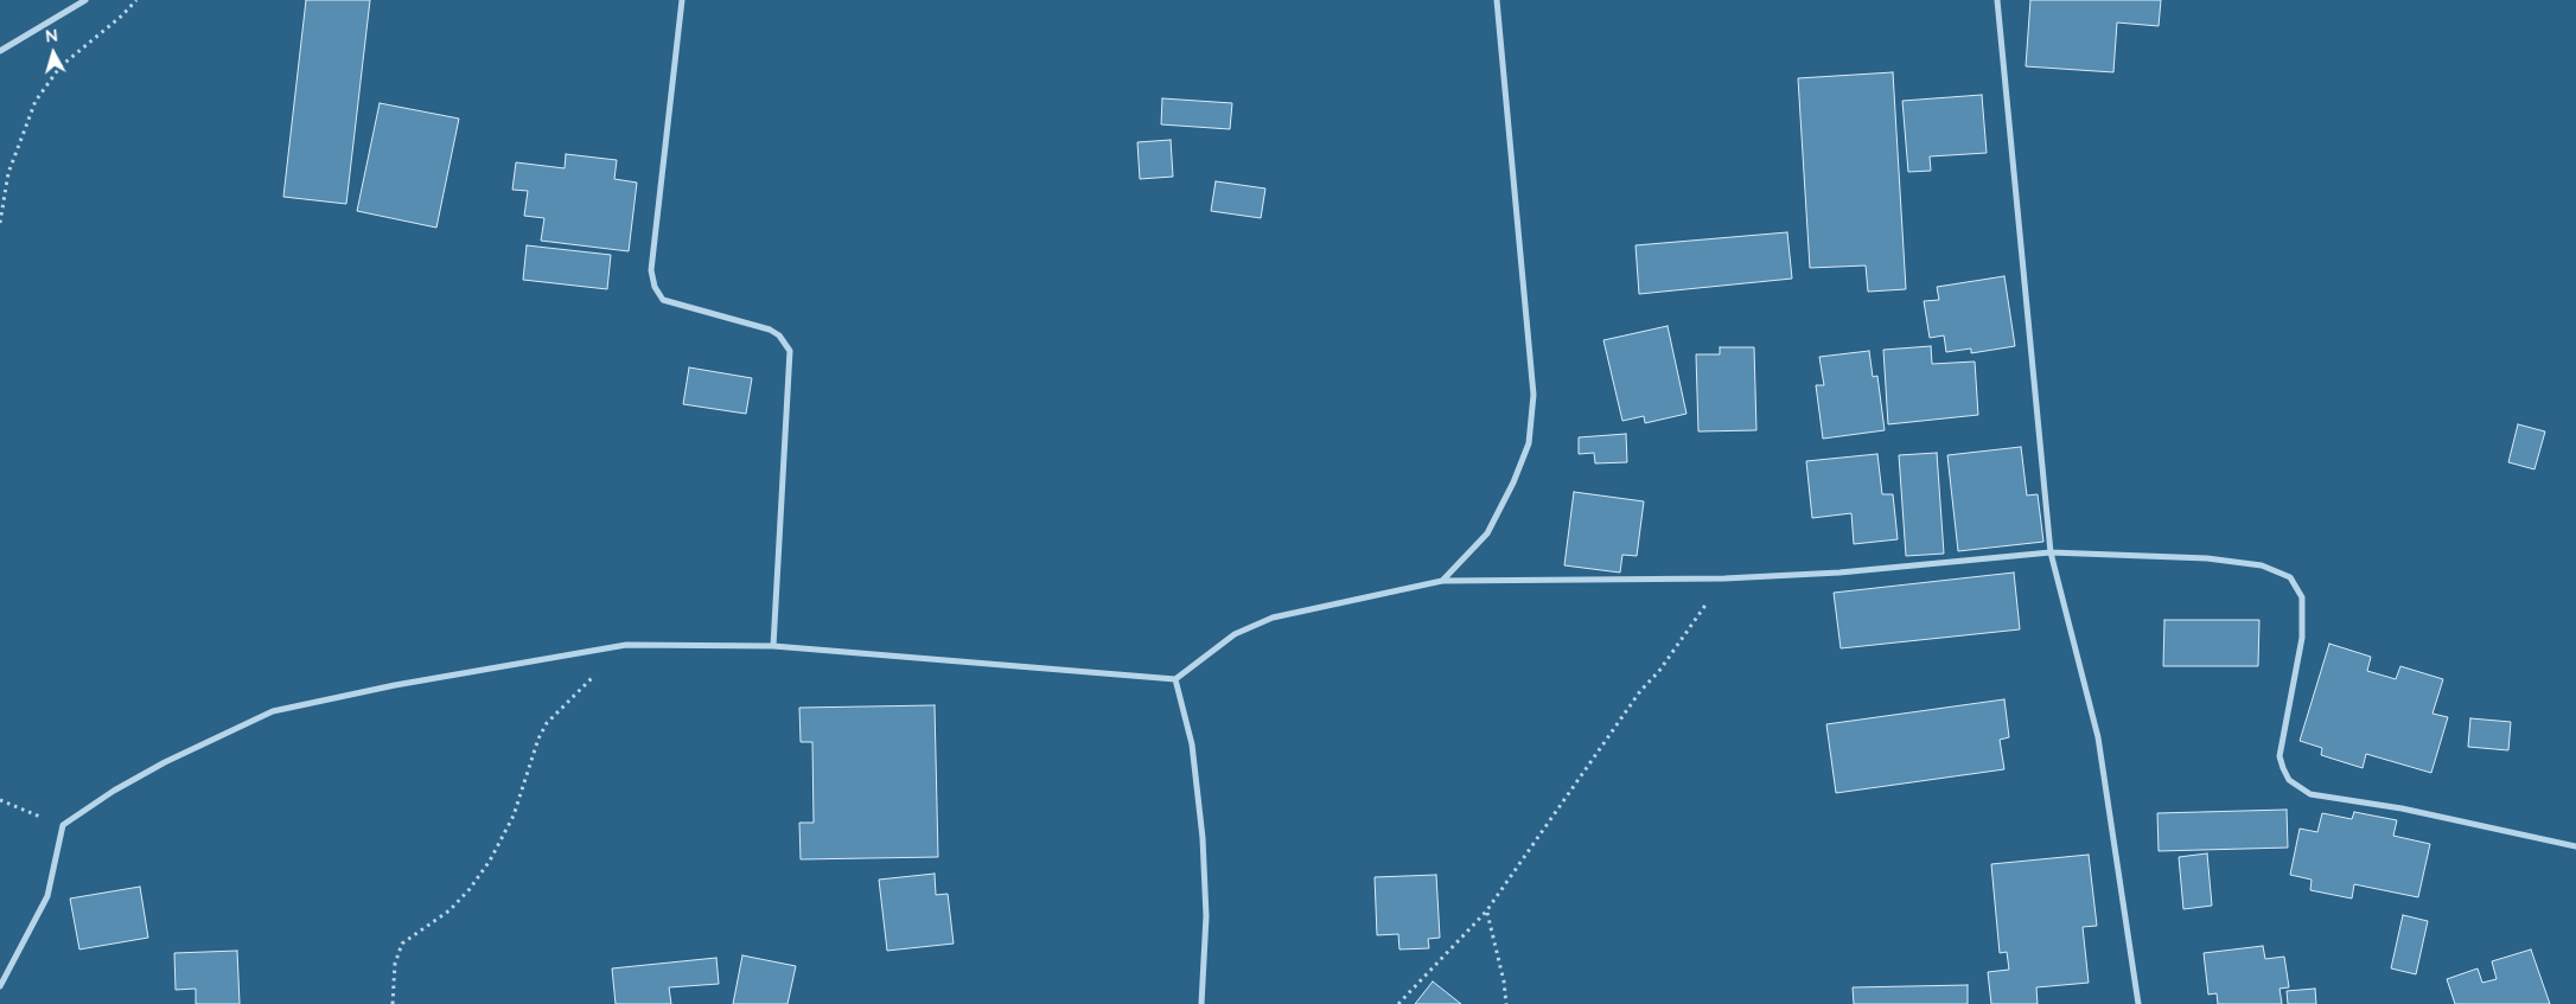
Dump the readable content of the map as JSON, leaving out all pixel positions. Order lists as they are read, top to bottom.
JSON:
{
  "north": "top"
}
